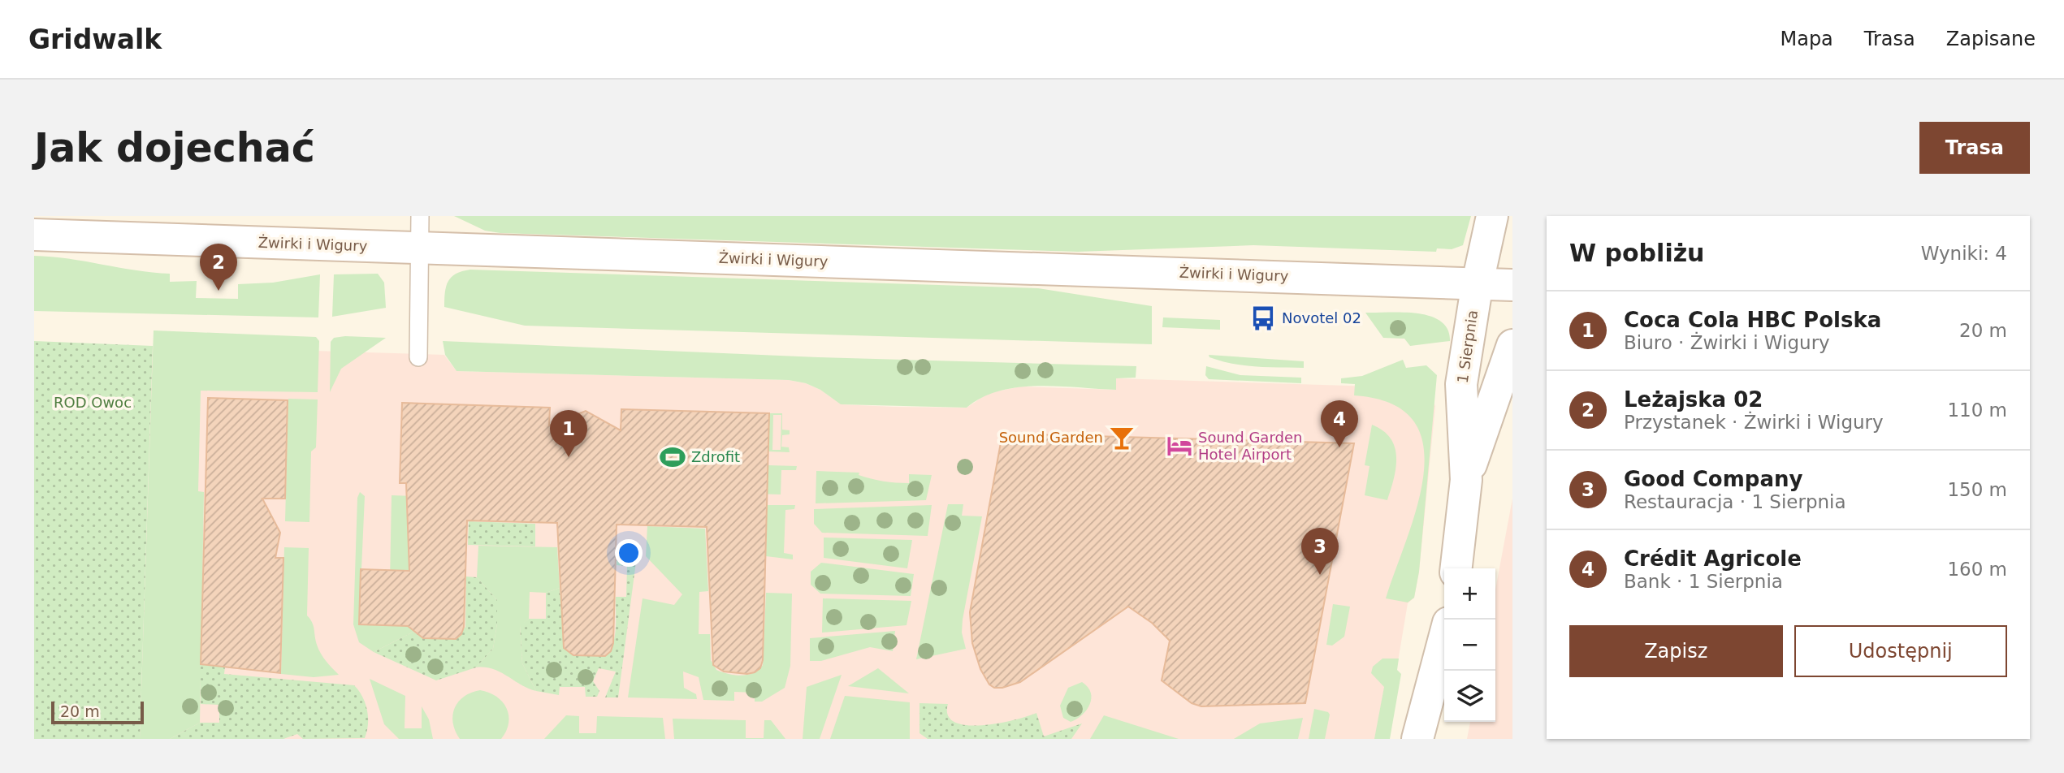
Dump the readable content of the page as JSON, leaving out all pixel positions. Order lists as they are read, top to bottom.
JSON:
{
  "streets": {
    "main road": ["Żwirki i Wigury", "1 Sierpnia"]
  },
  "crossings": [
    ["Żwirki i Wigury", "1 Sierpnia"]
  ],
  "parks": ["ROD Owoc"],
  "places": {
    "bus stop": ["Novotel 02"],
    "bar": ["Sound Garden"],
    "hotel": ["Sound Garden Hotel Airport"],
    "sports": ["Zdrofit"]
  },
  "scale_bar": "20 m",
  "page": {
    "header": "Gridwalk",
    "nav": ["Mapa", "Trasa", "Zapisane"],
    "buttons": [
      "Trasa",
      ["Zapisz", "Udostępnij"]
    ],
    "title": "Jak dojechać",
    "heading": ["W pobliżu", "Wyniki: 4"],
    "pins": [
      "2",
      "4",
      "1",
      "3"
    ],
    "list": [
      {
        "mark": "1",
        "name": "Coca Cola HBC Polska",
        "note": "Biuro · Żwirki i Wigury",
        "value": "20 m"
      },
      {
        "mark": "2",
        "name": "Leżajska 02",
        "note": "Przystanek · Żwirki i Wigury",
        "value": "110 m"
      },
      {
        "mark": "3",
        "name": "Good Company",
        "note": "Restauracja · 1 Sierpnia",
        "value": "150 m"
      },
      {
        "mark": "4",
        "name": "Crédit Agricole",
        "note": "Bank · 1 Sierpnia",
        "value": "160 m"
      }
    ],
    "map_buttons": ["+", "−"],
    "scale": "20 m"
  }
}
